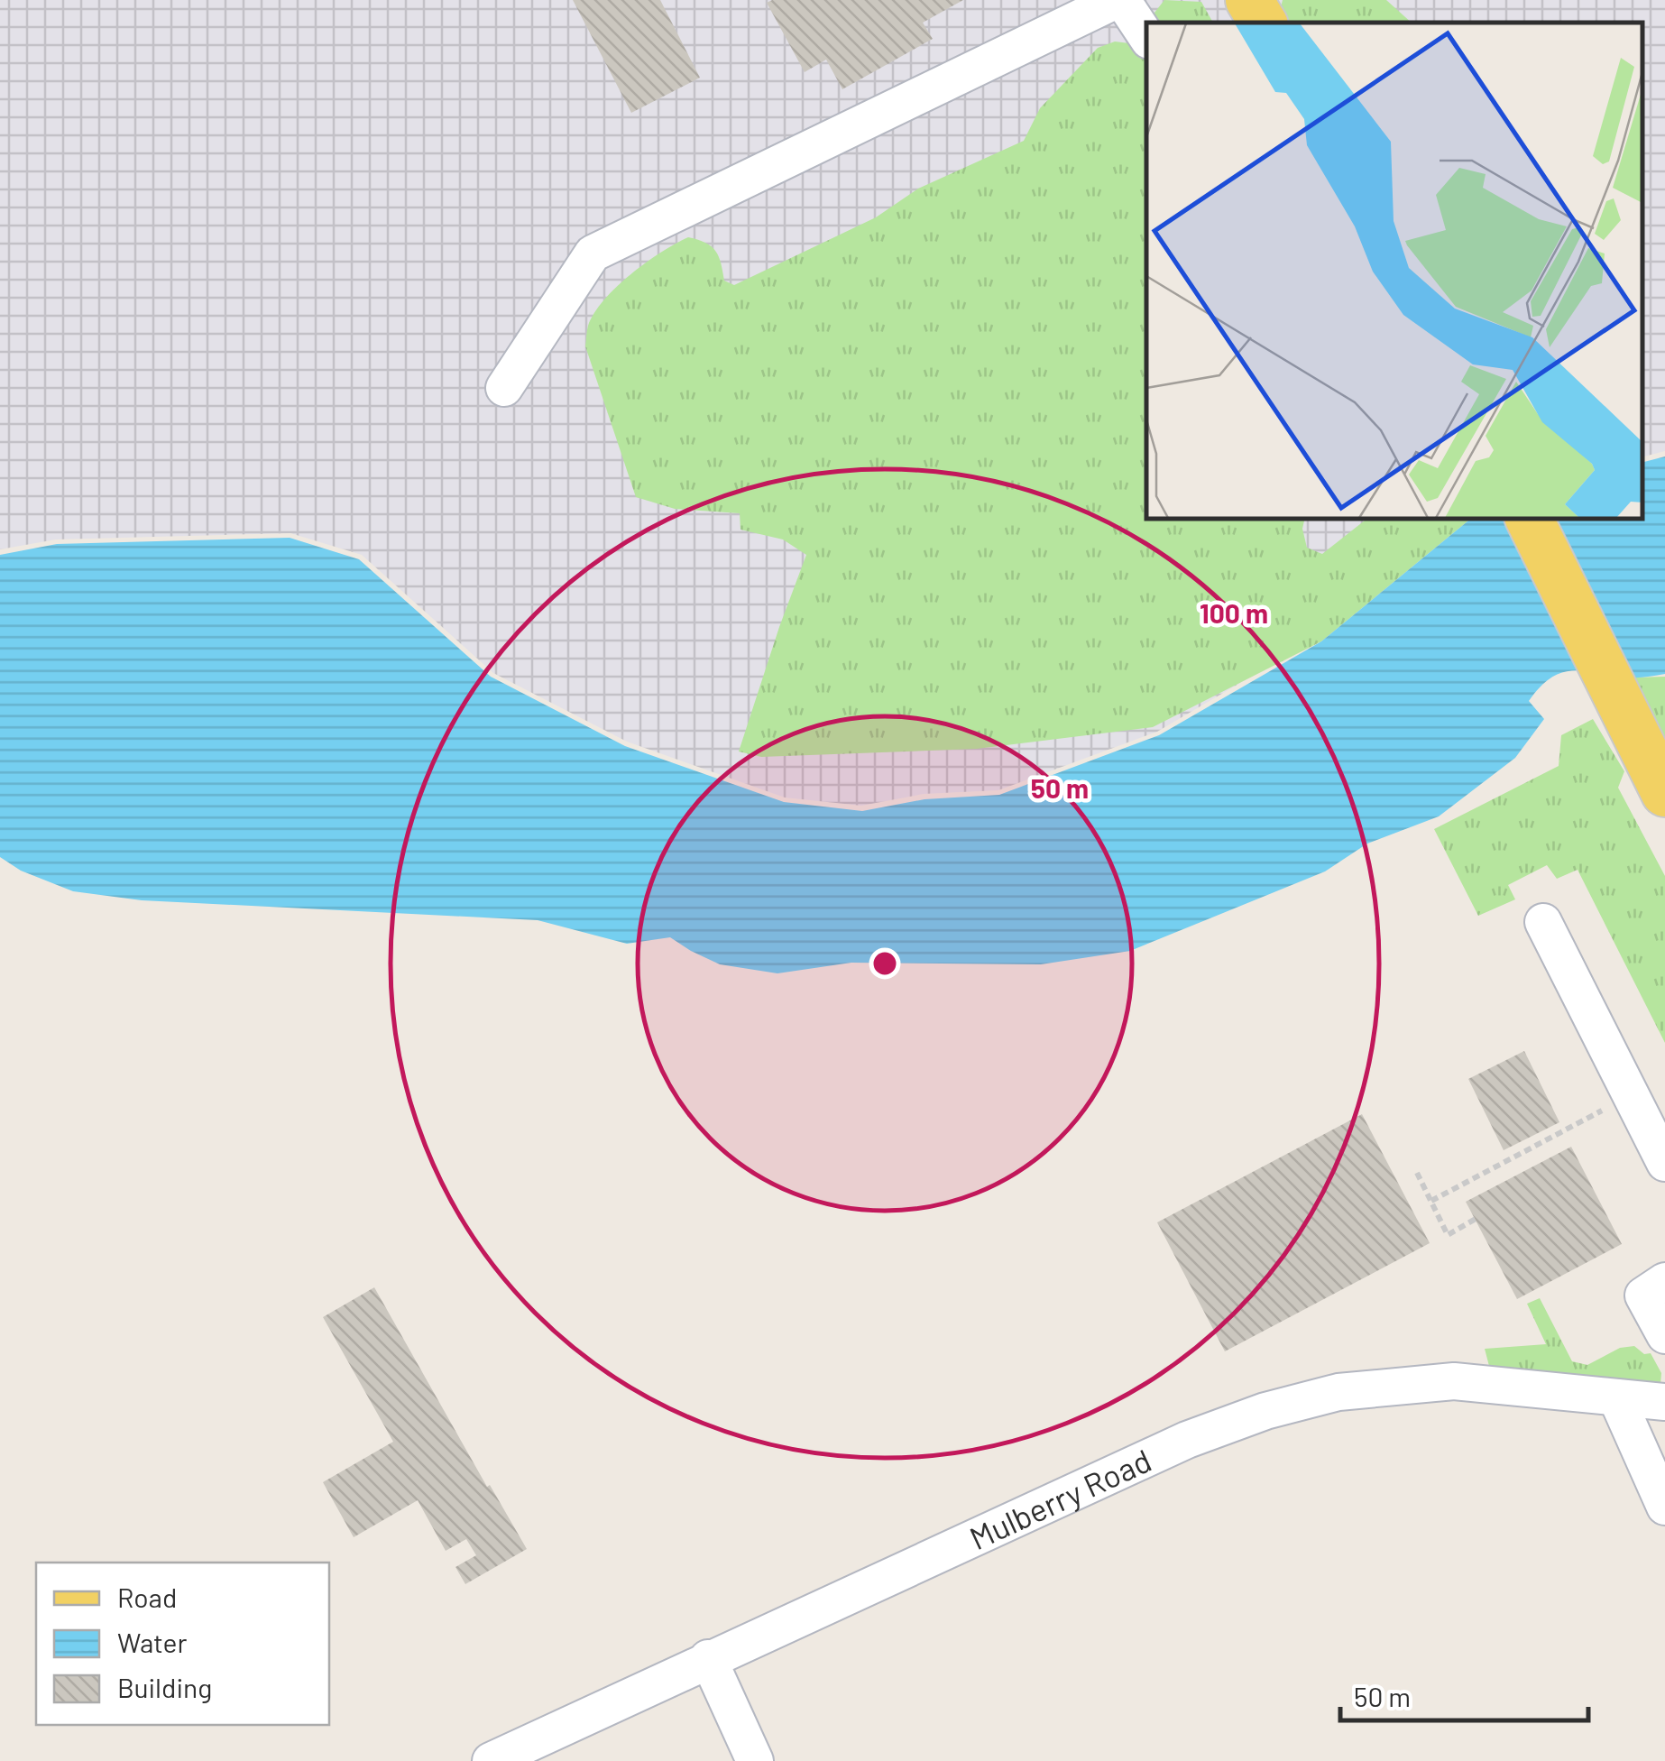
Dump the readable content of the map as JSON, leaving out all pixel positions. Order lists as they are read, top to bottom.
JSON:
{
  "streets": {
    "street": ["Mulberry Road"]
  },
  "legend": ["Road", "Water", "Building"],
  "scale_bar": "50 m",
  "rings": ["100 m", "50 m"]
}
